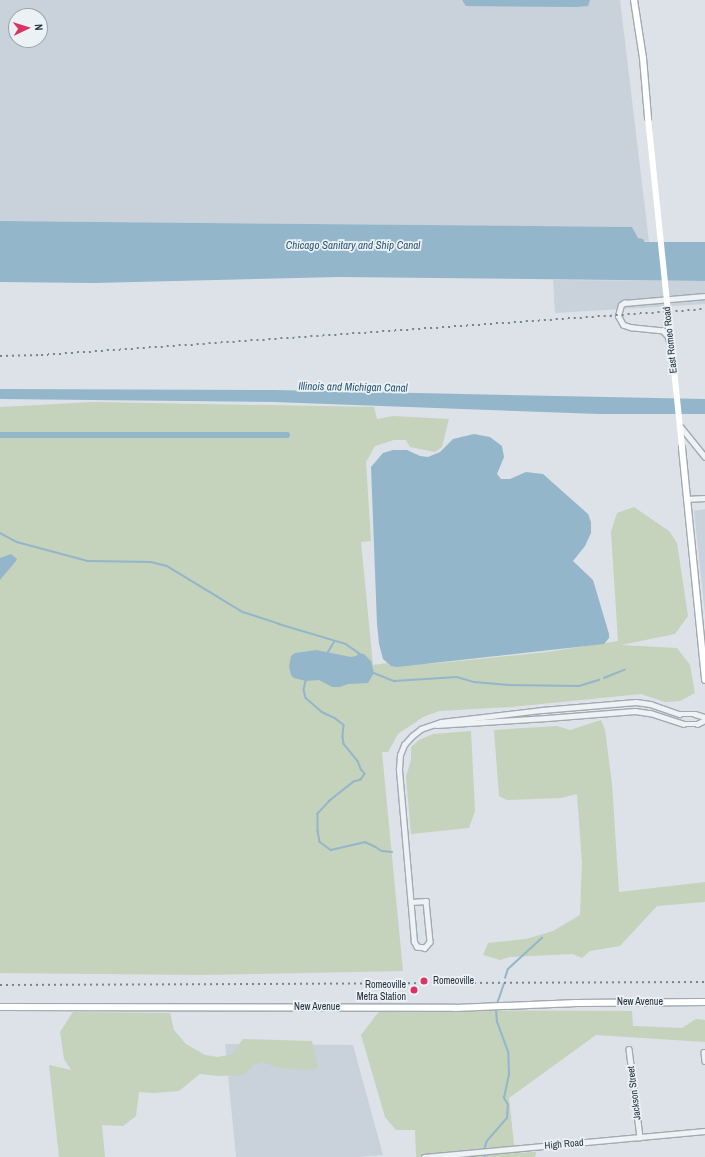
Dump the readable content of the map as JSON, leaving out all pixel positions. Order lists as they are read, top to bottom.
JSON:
{
  "streets": {
    "main road": ["East Romeo Road", "New Avenue"],
    "street": ["Jackson Street", "High Road"]
  },
  "crossings": [
    ["Jackson Street", "High Road"]
  ],
  "water": ["Chicago Sanitary and Ship Canal", "Illinois and Michigan Canal"],
  "places": ["Romeoville", "Romeoville Metra Station"],
  "north": "right"
}
